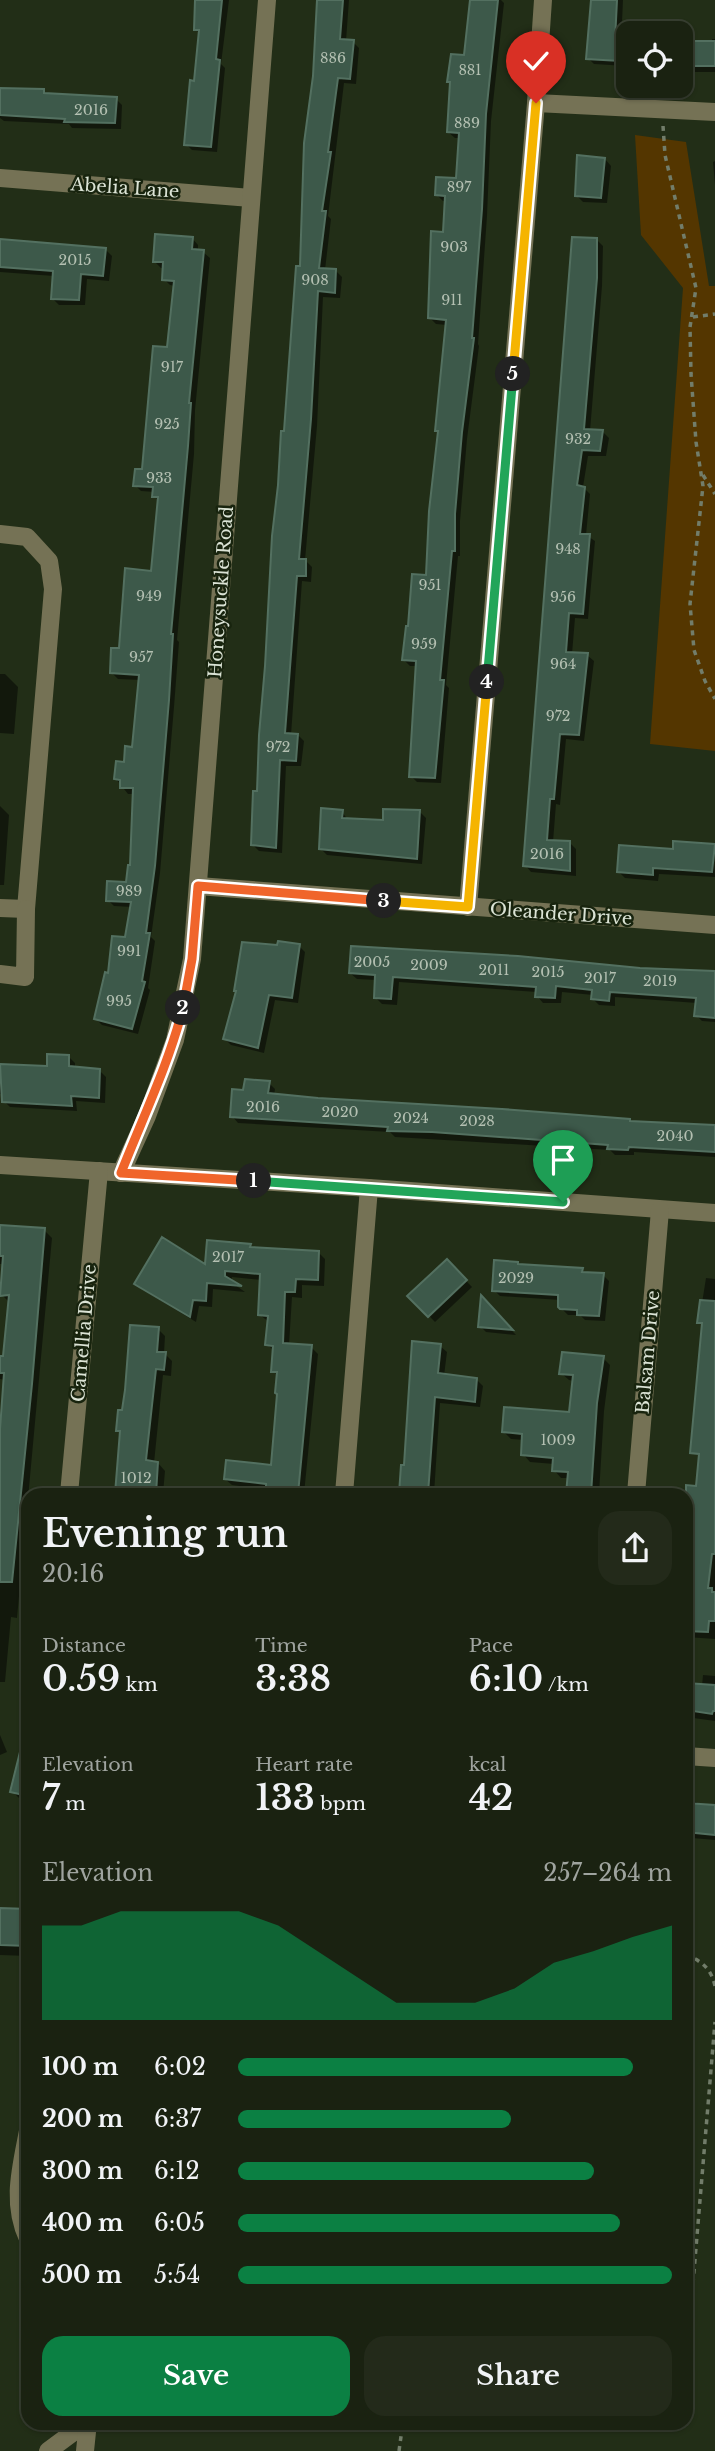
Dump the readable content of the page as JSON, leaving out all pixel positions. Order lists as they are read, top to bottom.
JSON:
{
  "streets": {
    "street": [
      "Abelia Lane",
      "Honeysuckle Road",
      "Oleander Drive",
      "Camellia Drive",
      "Balsam Drive"
    ]
  },
  "crossings": [
    ["Abelia Lane", "Honeysuckle Road"],
    ["Honeysuckle Road", "Oleander Drive"]
  ],
  "house_numbers": [
    "886",
    "881",
    "2016",
    "889",
    "897",
    "903",
    "2015",
    "908",
    "911",
    "917",
    "925",
    "932",
    "933",
    "948",
    "951",
    "949",
    "956",
    "959",
    "957",
    "964",
    "972",
    "972",
    "2016",
    "989",
    "991",
    "2005",
    "2009",
    "2011",
    "2015",
    "2017",
    "2019",
    "995",
    "2016",
    "2020",
    "2024",
    "2028",
    "2040",
    "2017",
    "2029",
    "1009",
    "1012"
  ],
  "page": {
    "pins": [
      "5",
      "4",
      "3",
      "2",
      "1"
    ],
    "heading": ["Evening run", "20:16"],
    "stats": [
      ["Distance", "0.59 km"],
      ["Time", "3:38"],
      ["Pace", "6:10 /km"],
      ["Elevation", "7 m"],
      ["Heart rate", "133 bpm"],
      ["kcal", "42"]
    ],
    "chart": ["Elevation", "257–264 m"],
    "list": [
      {
        "name": "100 m",
        "note": "6:02"
      },
      {
        "name": "200 m",
        "note": "6:37"
      },
      {
        "name": "300 m",
        "note": "6:12"
      },
      {
        "name": "400 m",
        "note": "6:05"
      },
      {
        "name": "500 m",
        "note": "5:54"
      }
    ],
    "buttons": ["Save", "Share"]
  }
}
